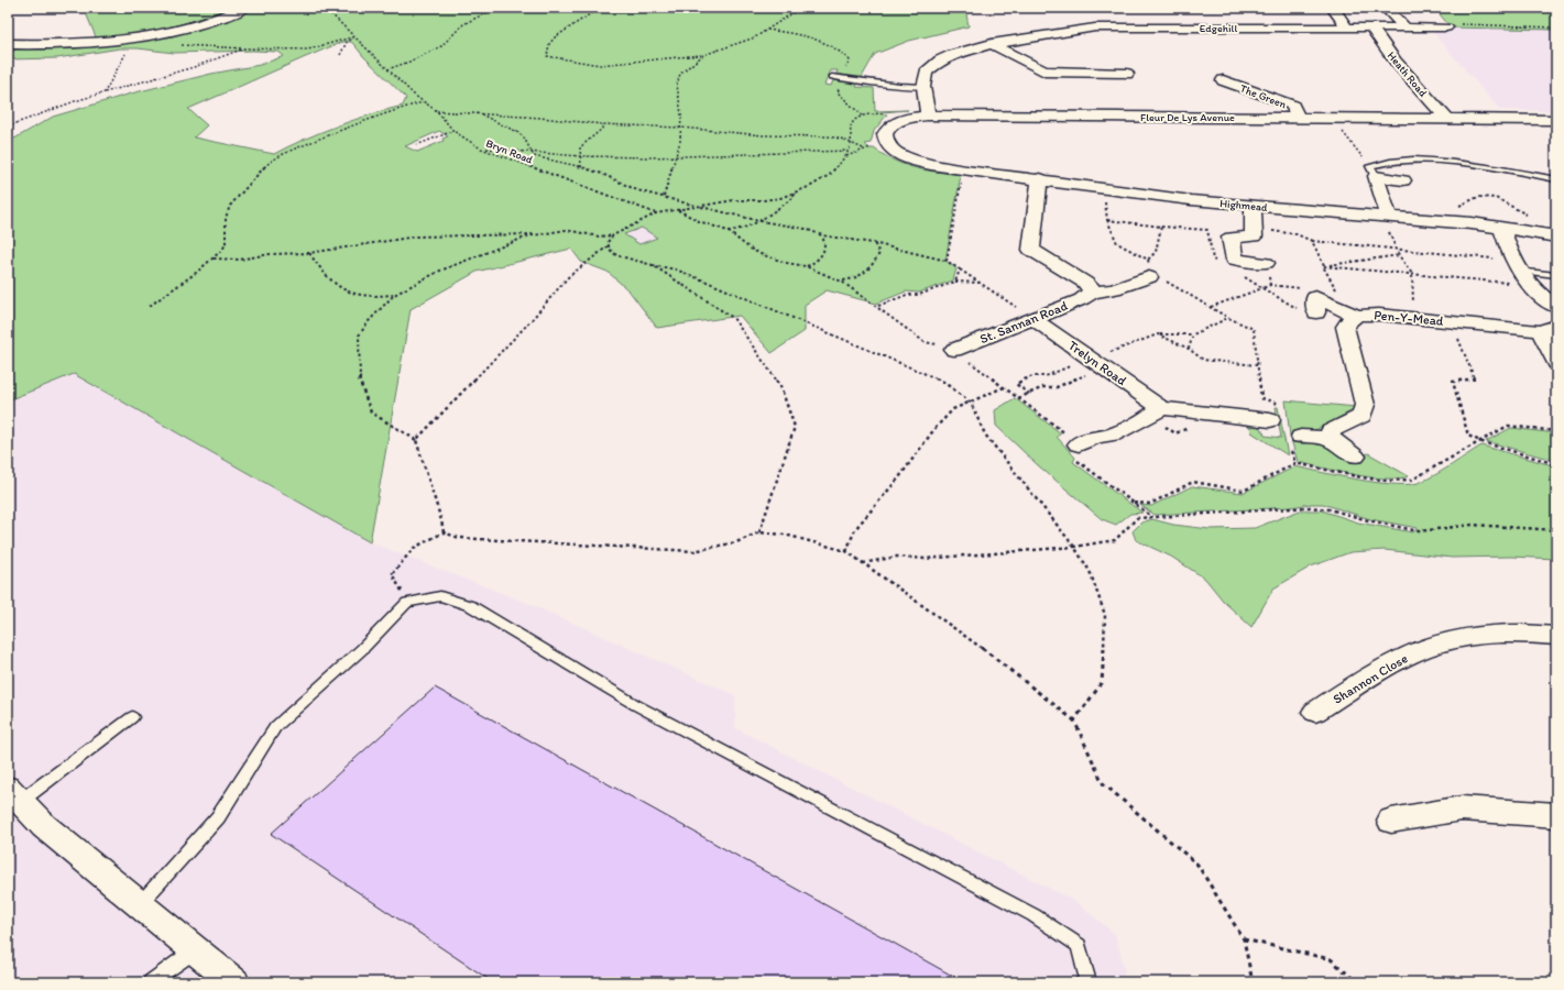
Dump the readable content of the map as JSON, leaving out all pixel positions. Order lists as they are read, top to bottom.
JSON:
{
  "streets": {
    "street": [
      "Edgehill",
      "Heath Road",
      "The Green",
      "Fleur De Lys Avenue",
      "Highmead",
      "Pen-Y-Mead",
      "St. Sannan Road",
      "Trelyn Road",
      "Shannon Close"
    ],
    "path": ["Bryn Road"]
  },
  "crossings": [
    ["Edgehill", "Heath Road"],
    ["Heath Road", "Fleur De Lys Avenue"],
    ["The Green", "Fleur De Lys Avenue"],
    ["Fleur De Lys Avenue", "Highmead"],
    ["St. Sannan Road", "Trelyn Road"]
  ]
}
